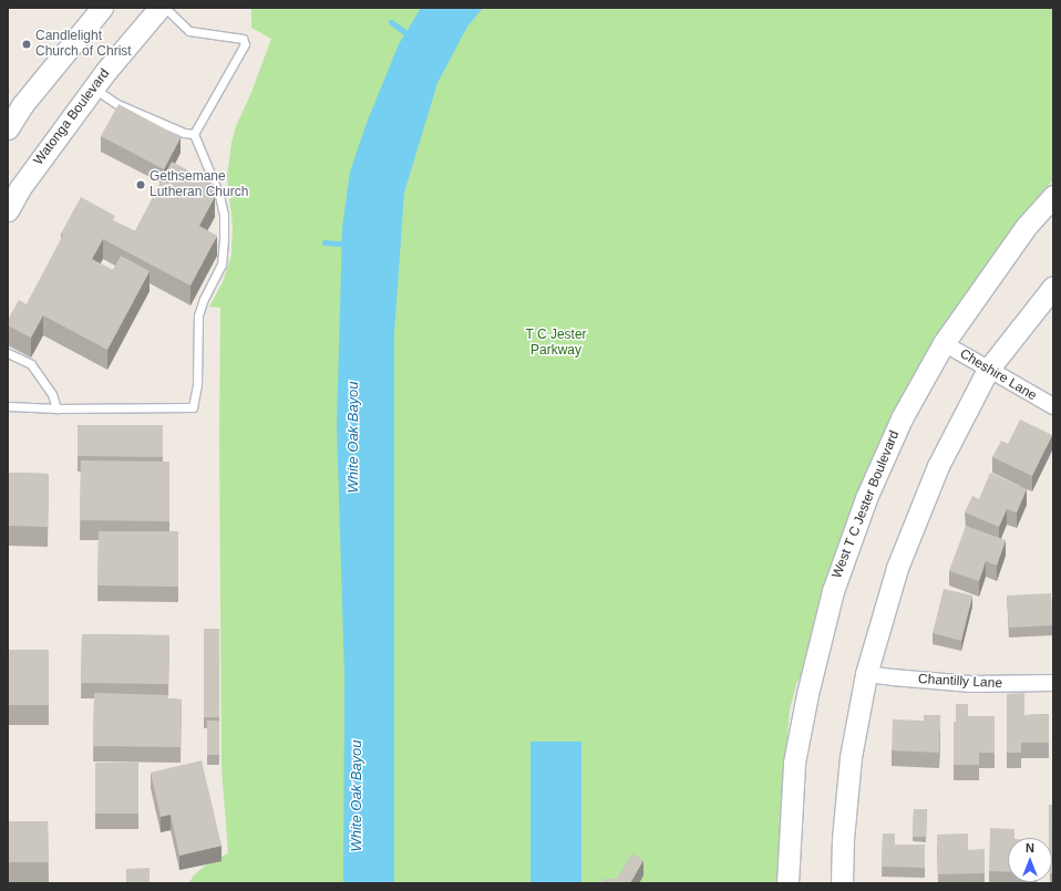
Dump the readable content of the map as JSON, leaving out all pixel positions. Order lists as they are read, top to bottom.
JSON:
{
  "streets": {
    "main road": ["Watonga Boulevard", "West T C Jester Boulevard"],
    "street": ["Cheshire Lane", "Chantilly Lane"]
  },
  "crossings": [
    ["Cheshire Lane", "West T C Jester Boulevard"]
  ],
  "water": ["White Oak Bayou"],
  "parks": ["T C Jester Parkway"],
  "places": ["Candlelight Church of Christ", "Gethsemane Lutheran Church"],
  "north": "top"
}
